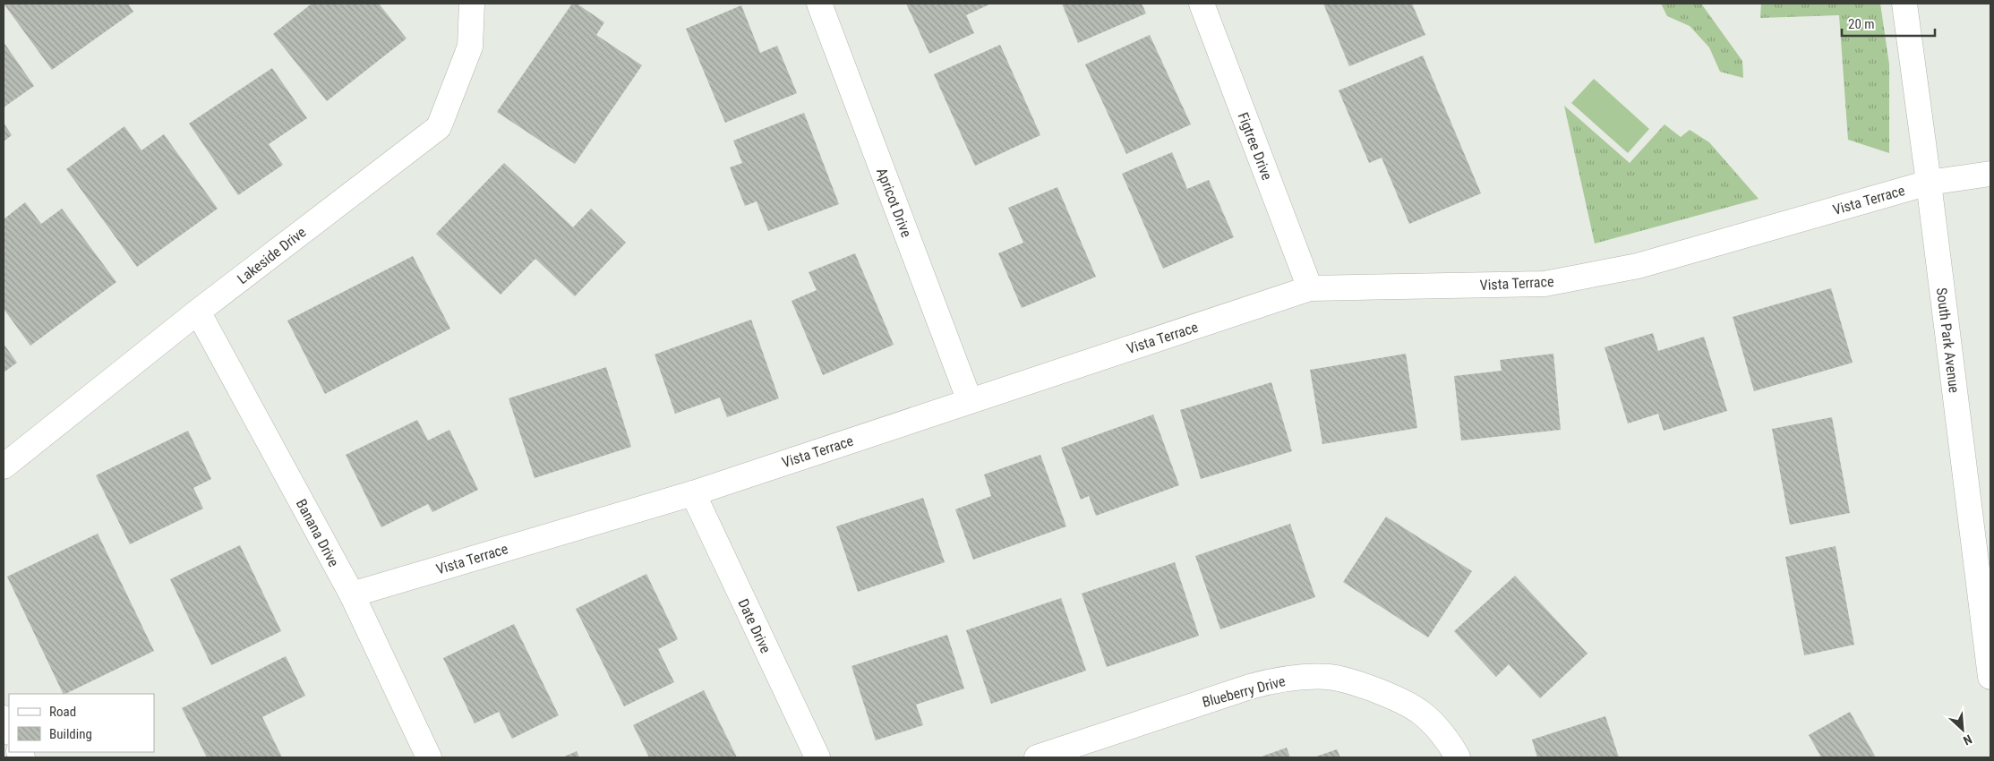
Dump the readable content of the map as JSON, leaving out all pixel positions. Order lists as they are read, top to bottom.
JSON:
{
  "streets": {
    "street": [
      "Figtree Drive",
      "Vista Terrace",
      "Apricot Drive",
      "Lakeside Drive",
      "South Park Avenue",
      "Banana Drive",
      "Date Drive",
      "Blueberry Drive"
    ]
  },
  "crossings": [
    ["Figtree Drive", "Vista Terrace"],
    ["Vista Terrace", "Apricot Drive"],
    ["Vista Terrace", "South Park Avenue"],
    ["Vista Terrace", "Banana Drive"],
    ["Vista Terrace", "Date Drive"],
    ["Lakeside Drive", "Banana Drive"]
  ],
  "legend": ["Road", "Building"],
  "scale_bar": "20 m",
  "north": "bottom right"
}
